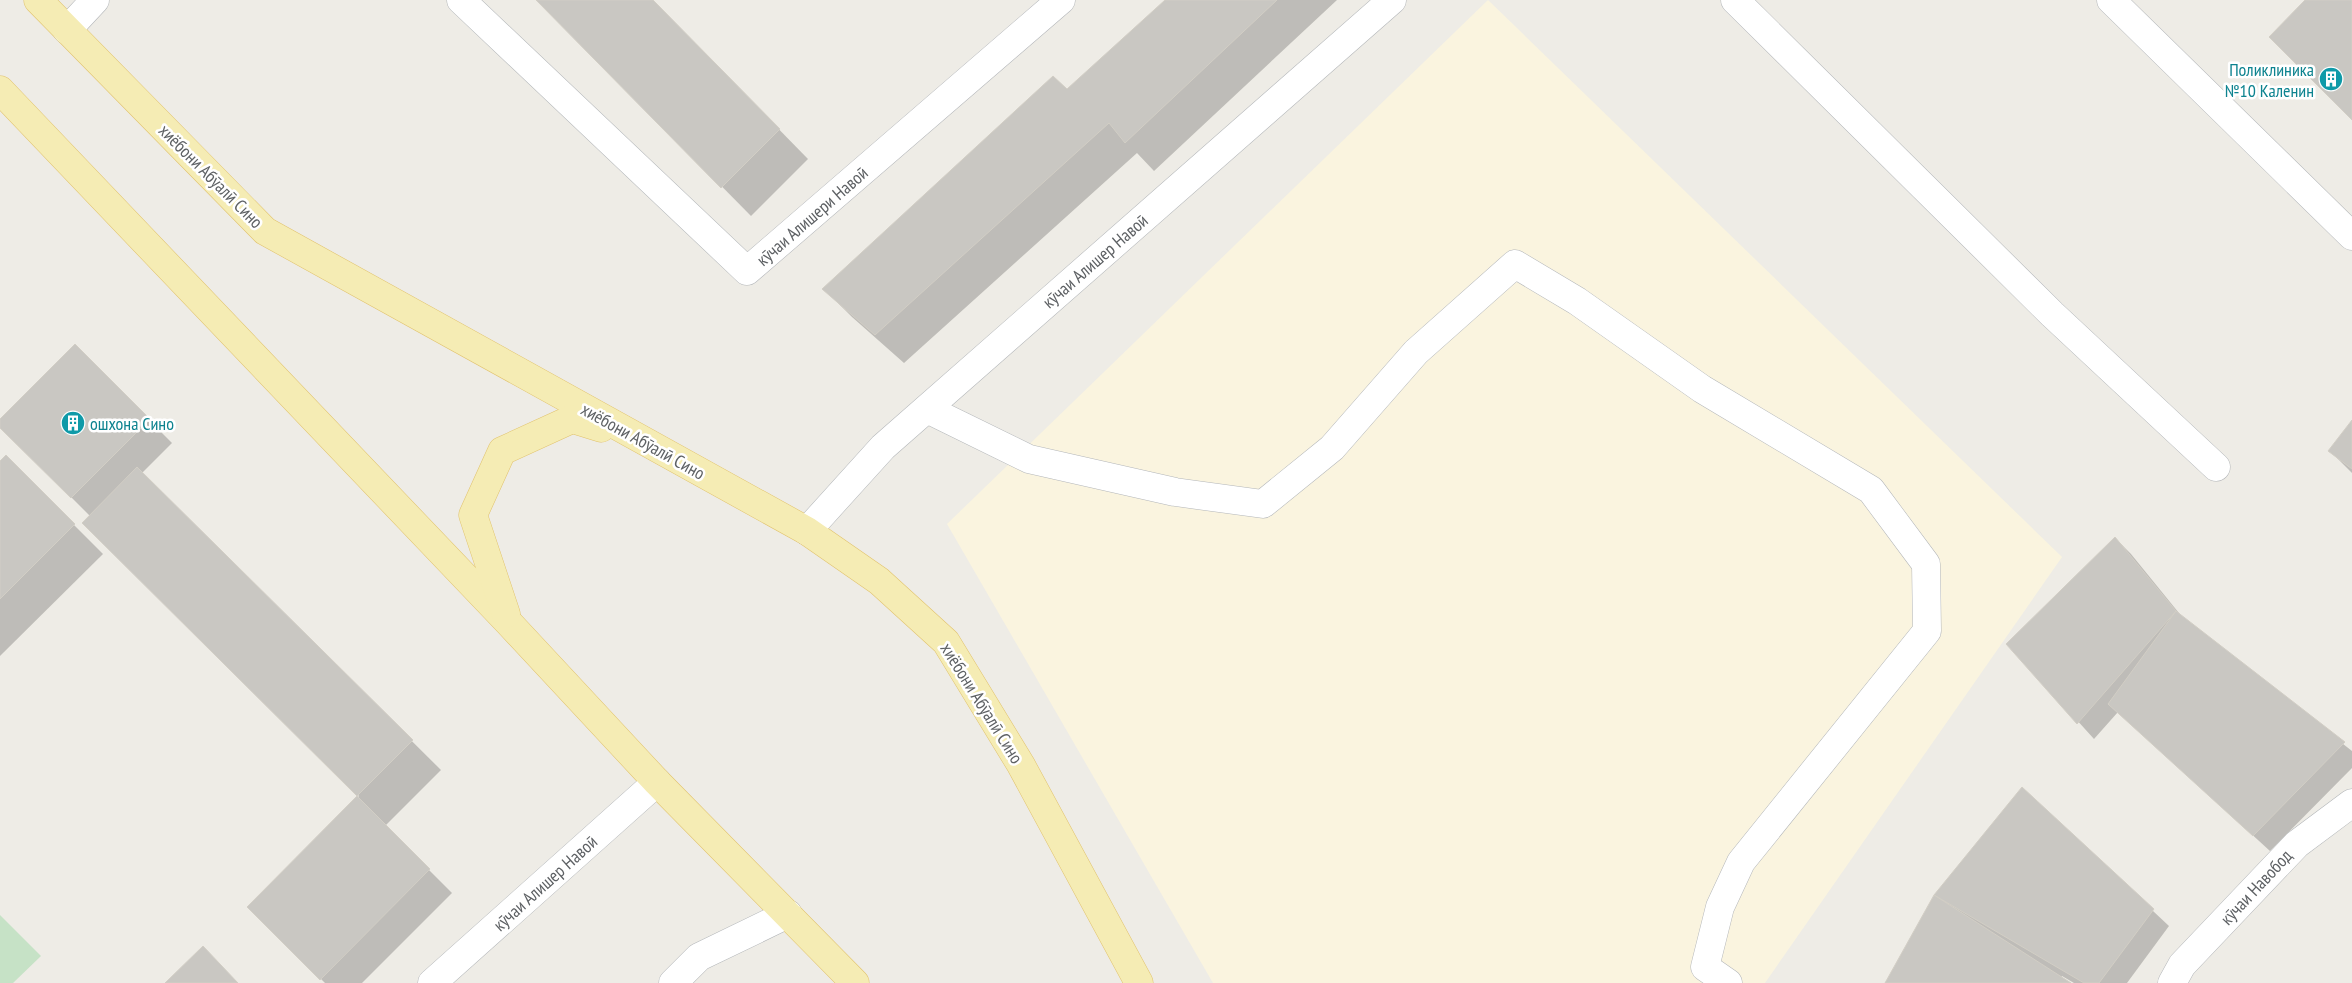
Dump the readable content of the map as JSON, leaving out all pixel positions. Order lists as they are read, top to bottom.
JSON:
{
  "streets": {
    "main road": ["хиёбони Абӯалӣ Сино"],
    "street": ["кӯчаи Алишери Навоӣ", "кӯчаи Алишер Навоӣ", "кӯчаи Навобод"]
  },
  "crossings": [
    ["хиёбони Абӯалӣ Сино", "кӯчаи Алишер Навоӣ"]
  ],
  "places": {
    "building": ["Поликлиника №10 Каленин", "ошхона Сино"]
  }
}
